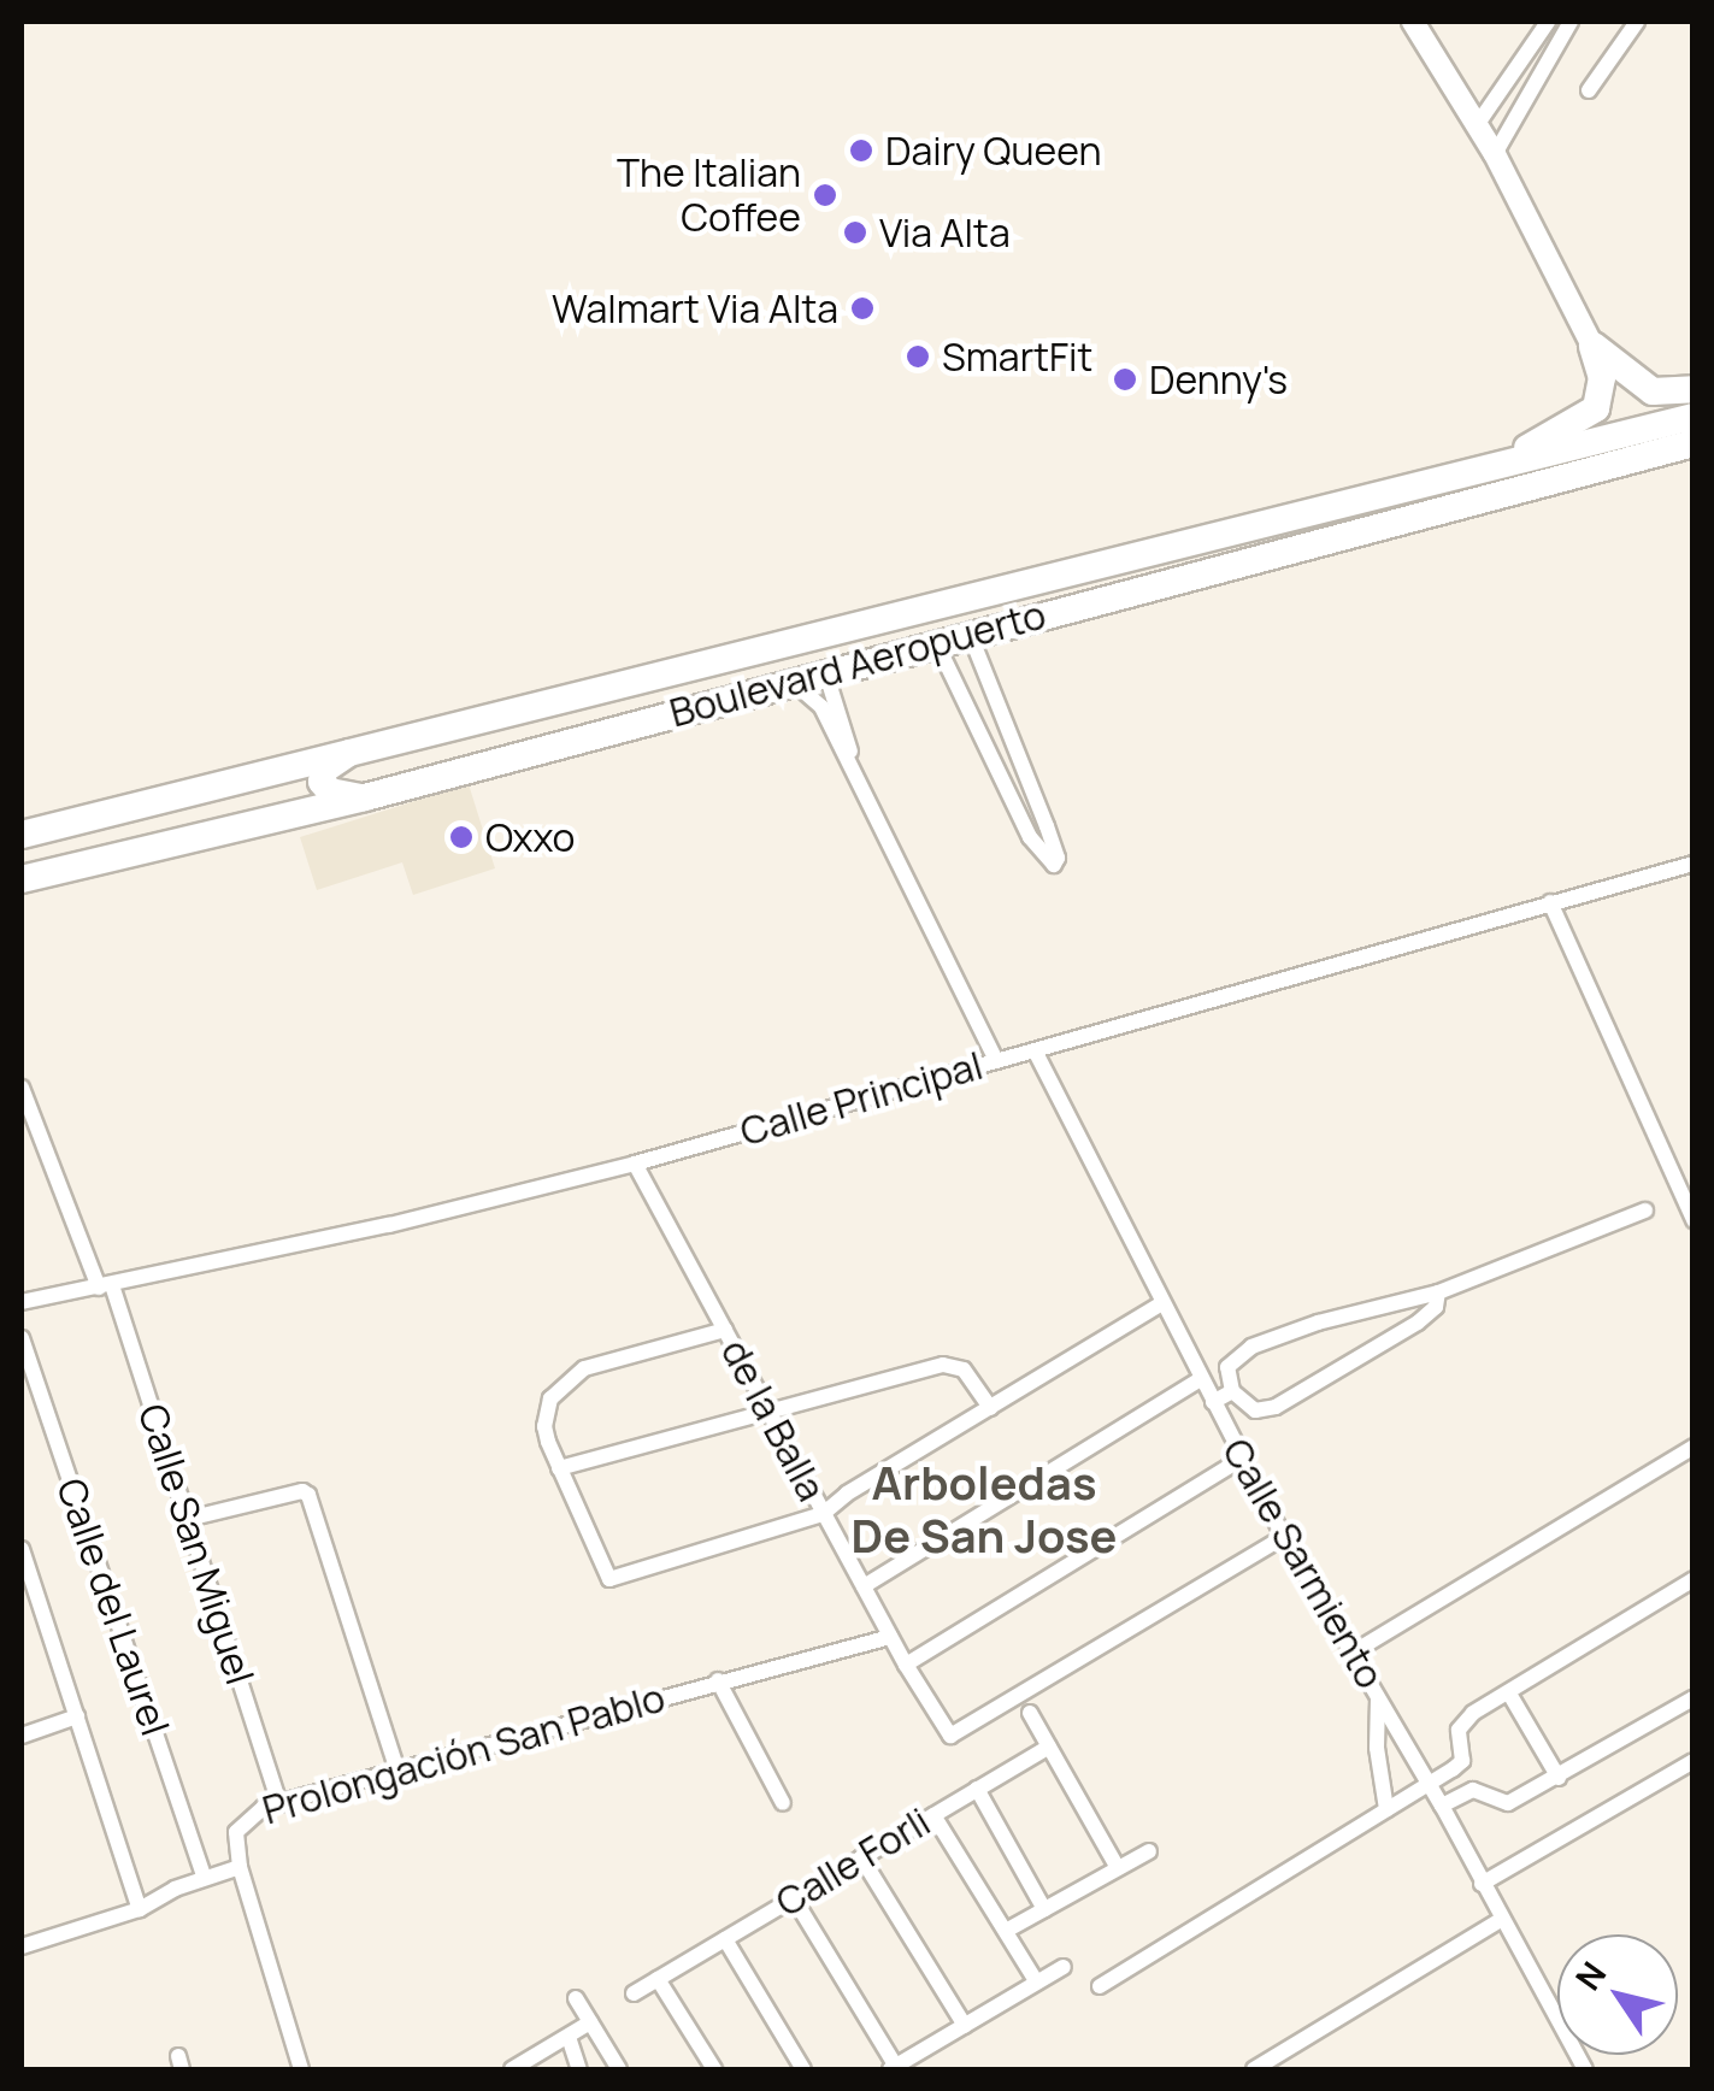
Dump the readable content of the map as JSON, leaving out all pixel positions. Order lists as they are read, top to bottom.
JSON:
{
  "streets": {
    "highway": ["Boulevard Aeropuerto"],
    "street": [
      "Calle Principal",
      "de la Balla",
      "Calle San Miguel",
      "Calle Sarmiento",
      "Calle del Laurel",
      "Prolongación San Pablo",
      "Calle Forli"
    ]
  },
  "crossings": [
    ["Calle Principal", "de la Balla"],
    ["Calle Principal", "Calle San Miguel"],
    ["Calle Principal", "Calle Sarmiento"],
    ["de la Balla", "Calle Sarmiento"],
    ["de la Balla", "Prolongación San Pablo"],
    ["Calle San Miguel", "Prolongación San Pablo"],
    ["Calle del Laurel", "Prolongación San Pablo"]
  ],
  "districts": ["Arboledas De San Jose"],
  "places": [
    "Dairy Queen",
    "The Italian Coffee",
    "Via Alta",
    "Walmart Via Alta",
    "SmartFit",
    "Denny's",
    "Oxxo"
  ],
  "north": "top left"
}
